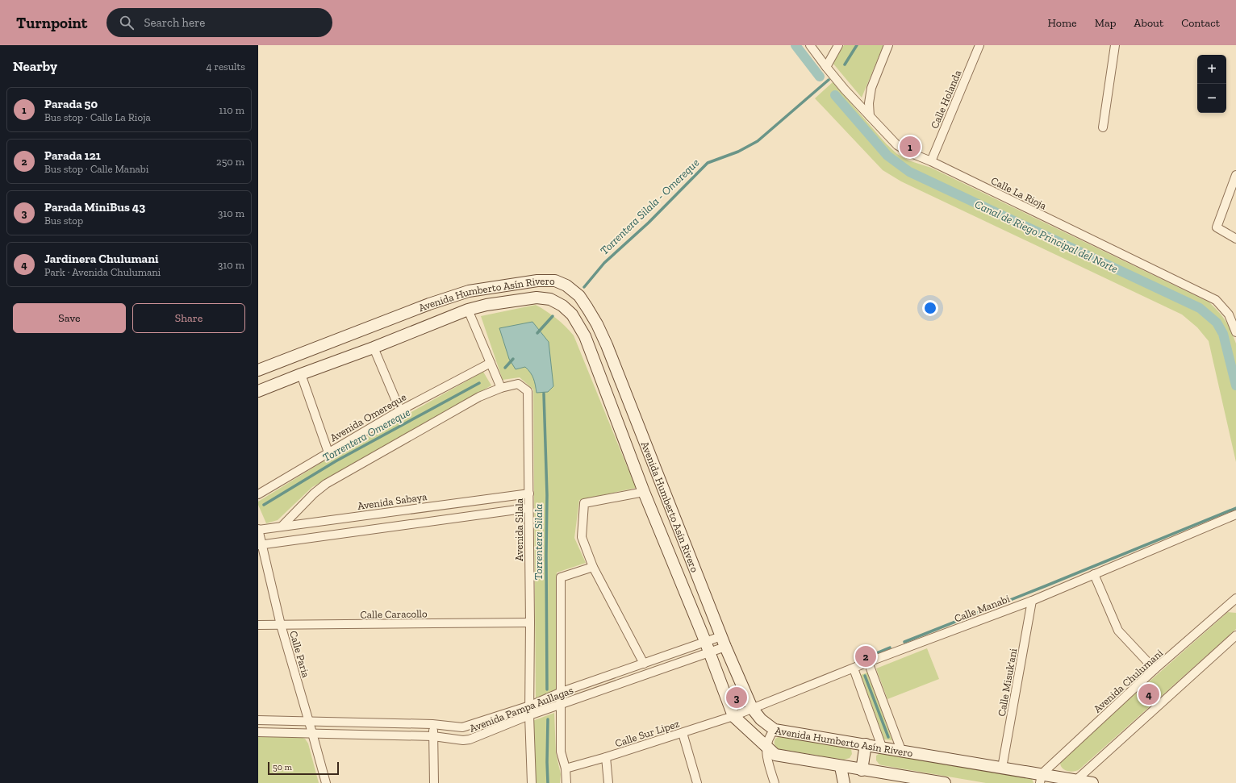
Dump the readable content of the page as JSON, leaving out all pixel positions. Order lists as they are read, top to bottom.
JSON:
{
  "streets": {
    "street": [
      "Calle Holanda",
      "Calle La Rioja",
      "Avenida Humberto Asín Rivero",
      "Avenida Omereque",
      "Avenida Sabaya",
      "Avenida Silala",
      "Calle Manabi",
      "Calle Caracollo",
      "Calle Paria",
      "Avenida Chulumani",
      "Calle Misuk'ani",
      "Avenida Pampa Aullagas",
      "Calle Sur Lipez"
    ]
  },
  "crossings": [
    ["Calle Holanda", "Calle La Rioja"],
    ["Avenida Humberto Asín Rivero", "Calle Manabi"],
    ["Avenida Humberto Asín Rivero", "Avenida Chulumani"],
    ["Avenida Humberto Asín Rivero", "Calle Misuk'ani"],
    ["Avenida Humberto Asín Rivero", "Avenida Pampa Aullagas"],
    ["Avenida Humberto Asín Rivero", "Calle Sur Lipez"],
    ["Avenida Sabaya", "Avenida Silala"],
    ["Avenida Sabaya", "Calle Paria"],
    ["Avenida Silala", "Calle Caracollo"],
    ["Avenida Silala", "Avenida Pampa Aullagas"],
    ["Calle Manabi", "Calle Misuk'ani"],
    ["Calle Manabi", "Calle Sur Lipez"],
    ["Calle Caracollo", "Calle Paria"],
    ["Calle Paria", "Avenida Pampa Aullagas"]
  ],
  "water": [
    "Torrentera Silala - Omereque",
    "Canal de Riego Principal del Norte",
    "Torrentera Omereque",
    "Torrentera Silala"
  ],
  "scale_bar": "50 m",
  "page": {
    "header": "Turnpoint",
    "search": "Search here",
    "nav": [
      "Home",
      "Map",
      "About",
      "Contact"
    ],
    "heading": ["Nearby", "4 results"],
    "map_buttons": ["+", "−"],
    "list": [
      {
        "mark": "1",
        "name": "Parada 50",
        "note": "Bus stop · Calle La Rioja",
        "value": "110 m"
      },
      {
        "mark": "2",
        "name": "Parada 121",
        "note": "Bus stop · Calle Manabi",
        "value": "250 m"
      },
      {
        "mark": "3",
        "name": "Parada MiniBus 43",
        "note": "Bus stop",
        "value": "310 m"
      },
      {
        "mark": "4",
        "name": "Jardinera Chulumani",
        "note": "Park · Avenida Chulumani",
        "value": "310 m"
      }
    ],
    "pins": [
      "1",
      "2",
      "4",
      "3"
    ],
    "buttons": ["Save", "Share"],
    "scale": "50 m"
  }
}
